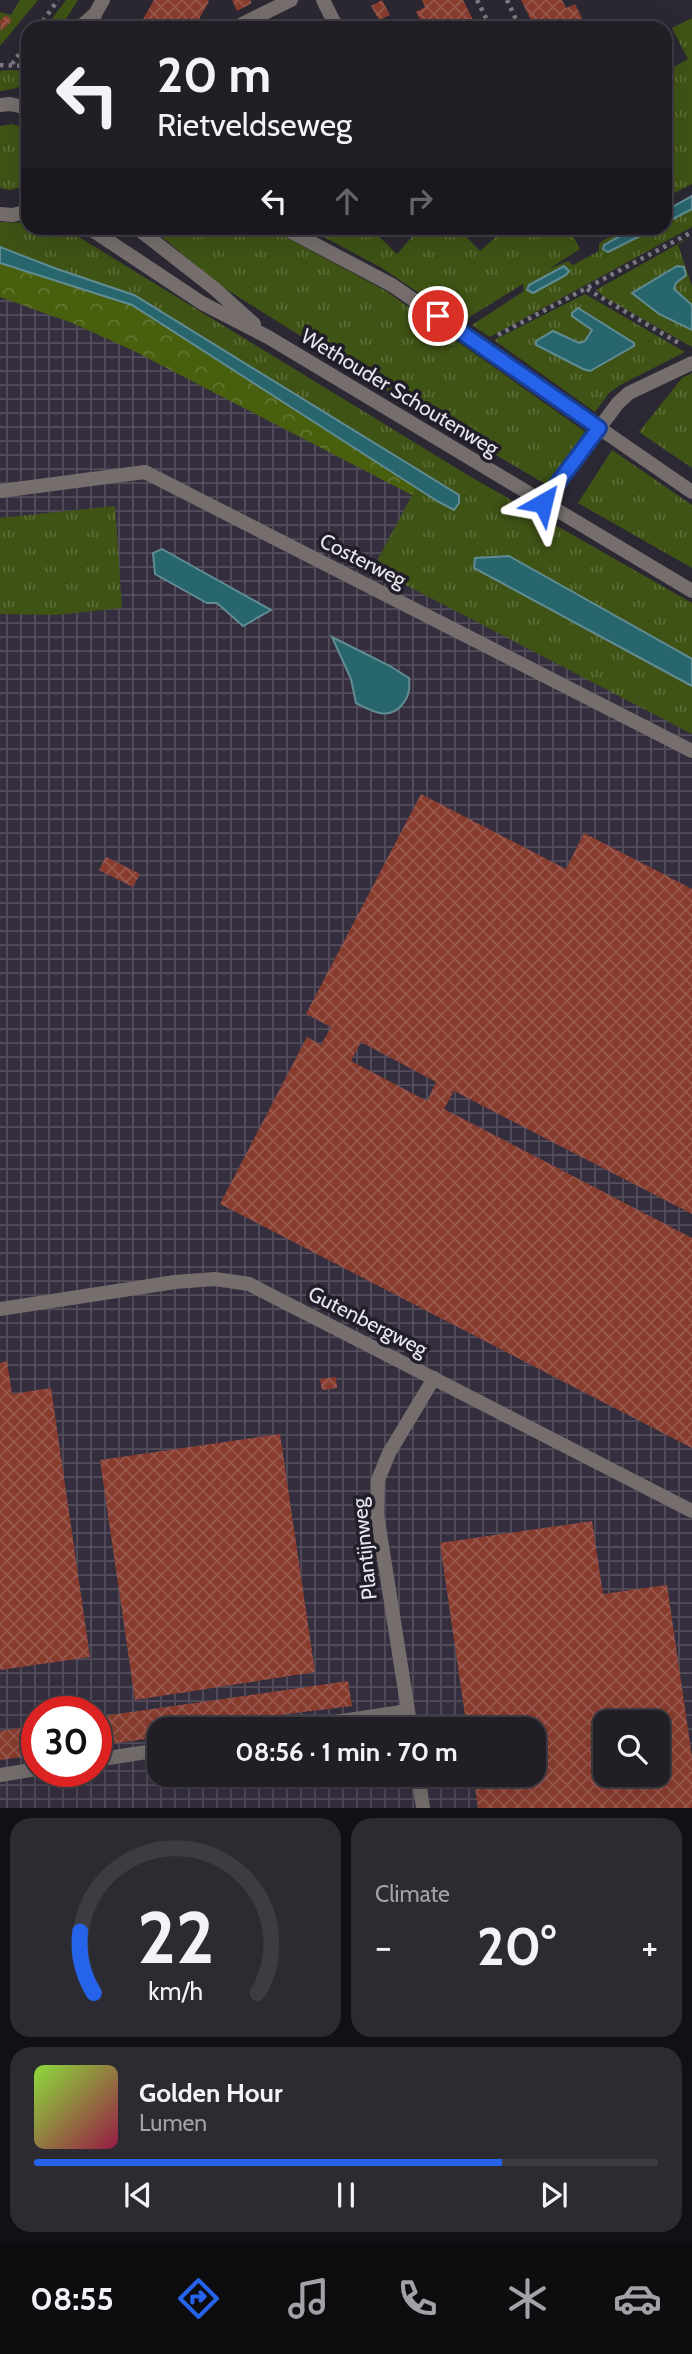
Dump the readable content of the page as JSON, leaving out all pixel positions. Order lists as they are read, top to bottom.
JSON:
{
  "streets": {
    "street": [
      "Wethouder Schoutenweg",
      "Costerweg",
      "Gutenbergweg",
      "Plantijnweg"
    ]
  },
  "crossings": [
    ["Gutenbergweg", "Plantijnweg"]
  ],
  "page": {
    "turn": ["20 m", "Rietveldseweg"],
    "limit": "30",
    "trip": "08:56 · 1 min · 70 m",
    "tile": "Climate",
    "heat": ["−", "20°", "+"],
    "song": ["Golden Hour", "Lumen"],
    "tabs": "08:55",
    "gauge": ["22", "km/h"]
  }
}
